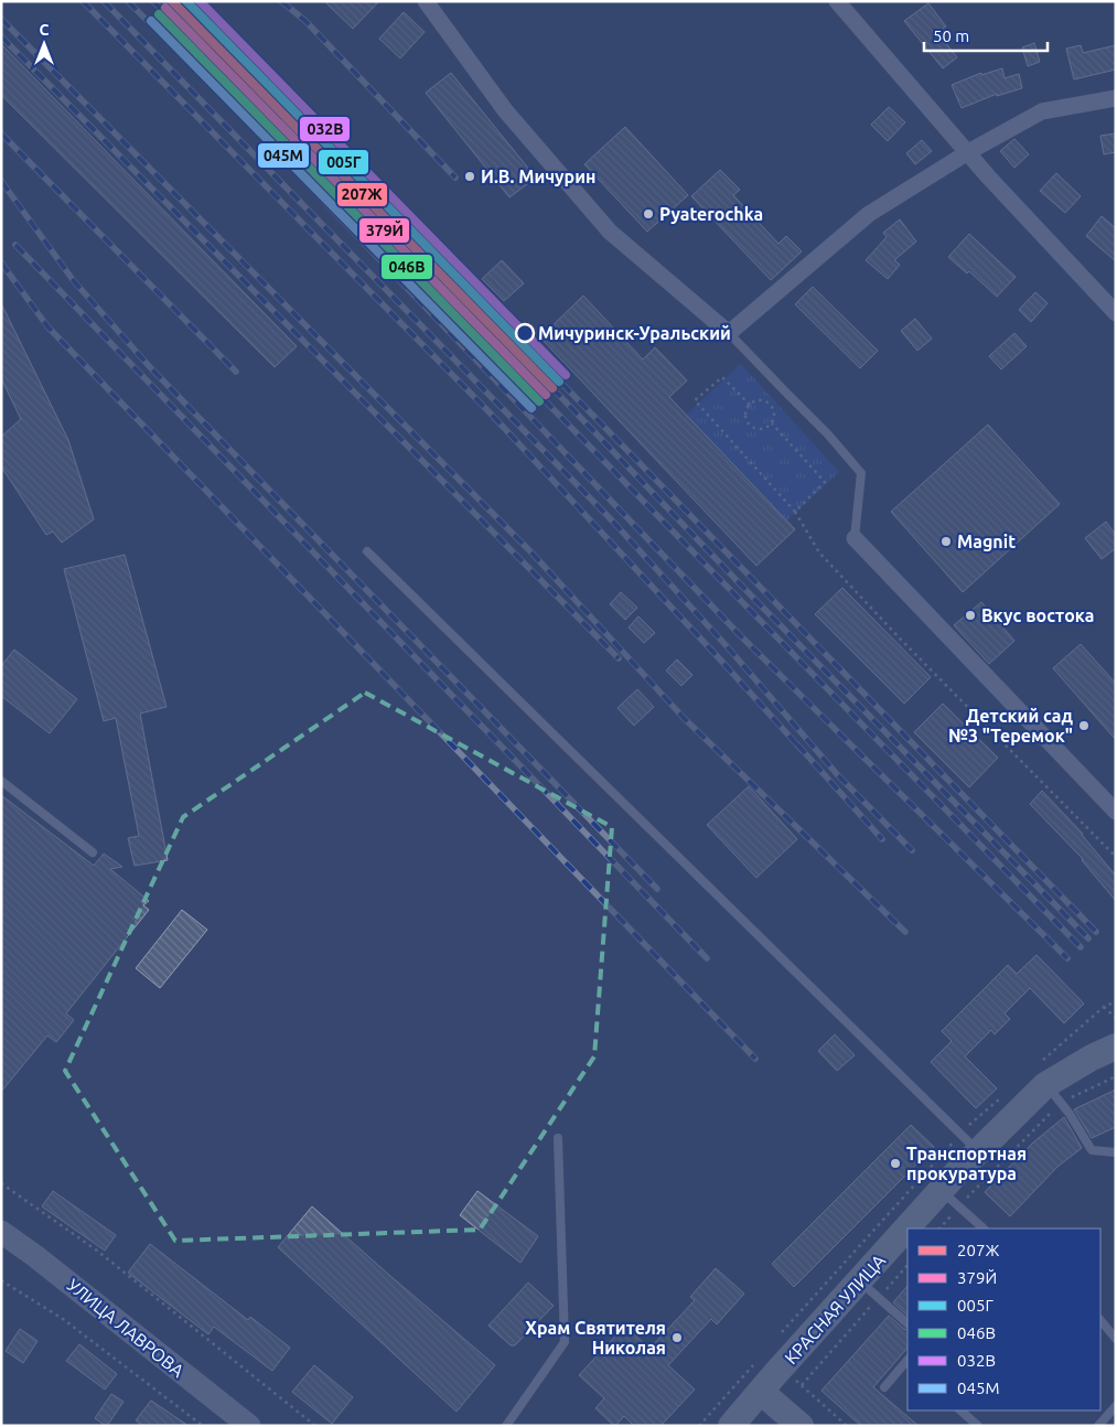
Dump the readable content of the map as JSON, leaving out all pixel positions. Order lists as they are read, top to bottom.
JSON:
{
  "streets": {
    "main road": ["КРАСНАЯ УЛИЦА", "УЛИЦА ЛАВРОВА"]
  },
  "places": [
    "И.В. Мичурин",
    "Pyaterochka",
    "Мичуринск-Уральский",
    "Magnit",
    "Вкус востока",
    "Детский сад №3 \"Теремок\"",
    "Транспортная прокуратура",
    "Храм Святителя Николая"
  ],
  "lines": [
    "transit line 207Ж",
    "transit line 005Г",
    "transit line 032В",
    "transit line 379Й",
    "transit line 046В",
    "transit line 045М"
  ],
  "legend": [
    "207Ж",
    "379Й",
    "005Г",
    "046В",
    "032В",
    "045М"
  ],
  "scale_bar": "50 m",
  "north": "top"
}
